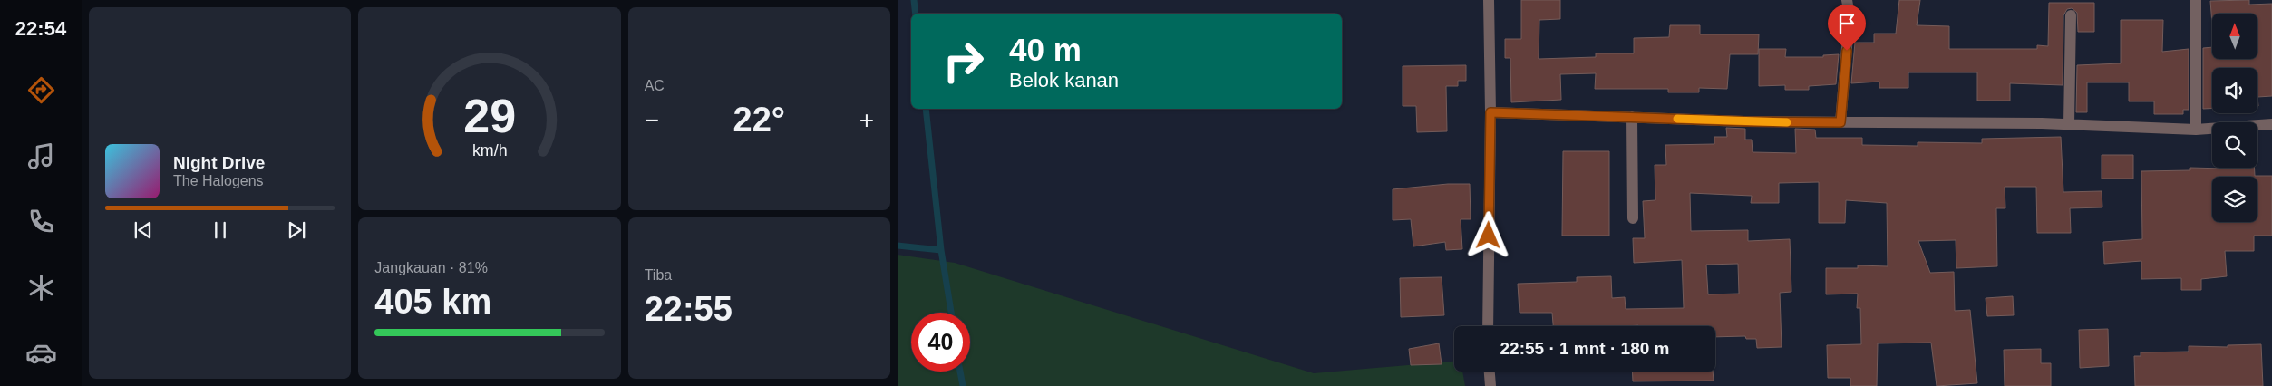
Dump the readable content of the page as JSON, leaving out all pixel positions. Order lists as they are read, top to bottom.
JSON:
{
  "north": "top",
  "page": {
    "tabs": "22:54",
    "tile": [
      "AC",
      ["Jangkauan · 81%", "405 km"],
      ["Tiba", "22:55"]
    ],
    "turn": ["40 m", "Belok kanan"],
    "heat": ["−", "22°", "+"],
    "song": ["Night Drive", "The Halogens"],
    "limit": "40",
    "trip": "22:55 · 1 mnt · 180 m",
    "gauge": ["29", "km/h"]
  }
}
